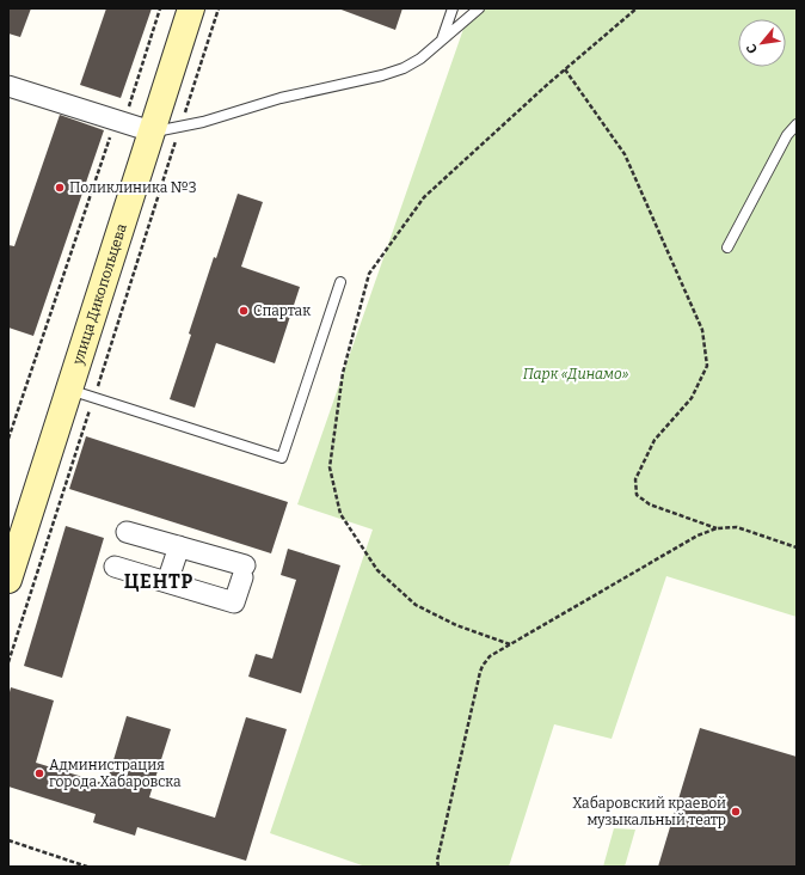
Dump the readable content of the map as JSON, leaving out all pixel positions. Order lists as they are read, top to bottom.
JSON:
{
  "streets": {
    "main road": ["улица Дикопольцева"]
  },
  "districts": ["ЦЕНТР"],
  "parks": ["Парк «Динамо»"],
  "places": [
    "Поликлиника №3",
    "Спартак",
    "Администрация города Хабаровска",
    "Хабаровский краевой музыкальный театр"
  ],
  "north": "bottom left"
}
